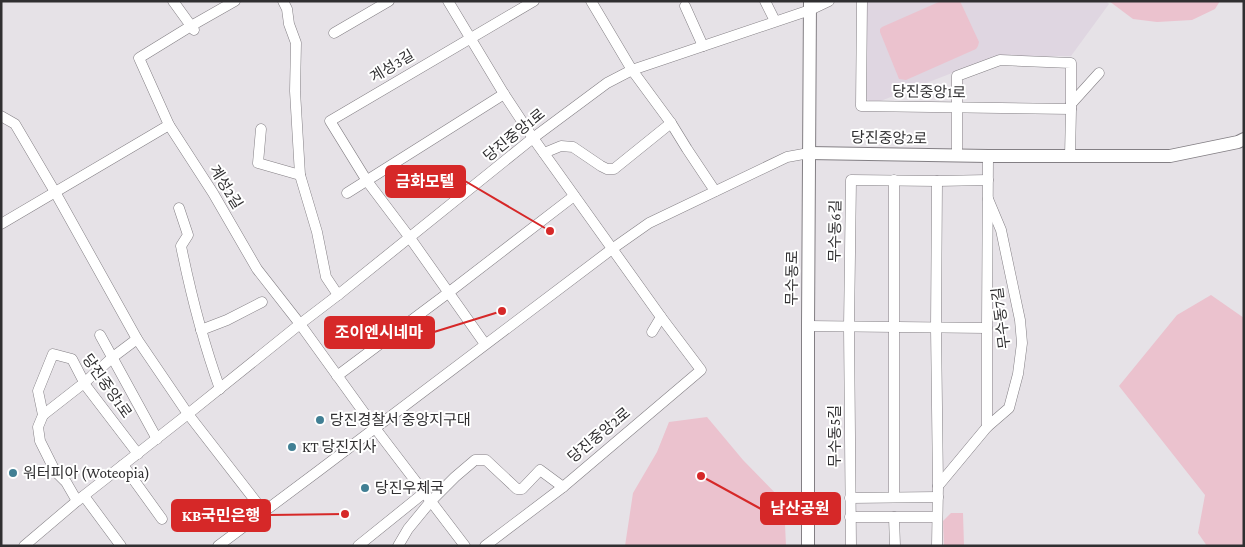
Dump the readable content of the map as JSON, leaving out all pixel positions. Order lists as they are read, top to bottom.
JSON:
{
  "streets": {
    "street": [
      "계성3길",
      "당진중앙1로",
      "당진중앙2로",
      "계성2길",
      "무수동6길",
      "무수동로",
      "무수동7길",
      "무수동5길"
    ]
  },
  "crossings": [
    ["당진중앙1로", "당진중앙2로"],
    ["당진중앙1로", "계성2길"],
    ["당진중앙1로", "무수동로"],
    ["당진중앙2로", "무수동로"],
    ["당진중앙2로", "무수동7길"],
    ["무수동6길", "무수동7길"],
    ["무수동6길", "무수동5길"]
  ],
  "places": [
    "금화모텔",
    "조이엔시네마",
    "당진경찰서 중앙지구대",
    "KT 당진지사",
    "워터피아 (Woteopia)",
    "남산공원",
    "당진우체국",
    "KB국민은행"
  ]
}
